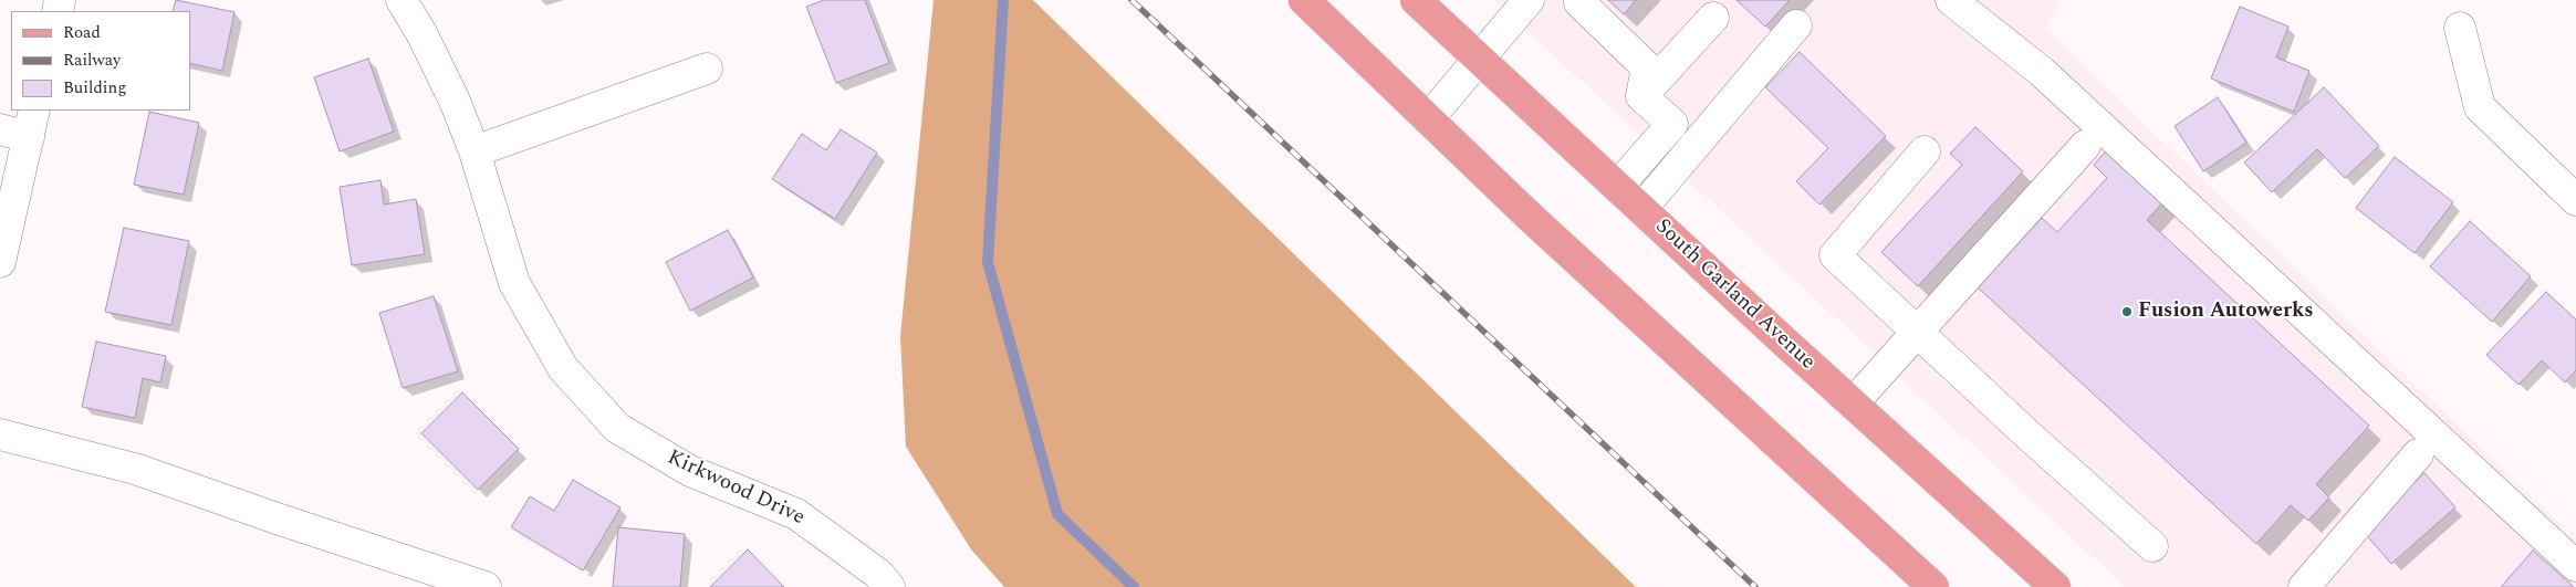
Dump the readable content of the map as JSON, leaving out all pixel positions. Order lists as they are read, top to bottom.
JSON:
{
  "streets": {
    "main road": ["South Garland Avenue"],
    "street": ["Kirkwood Drive"]
  },
  "places": ["Fusion Autowerks"],
  "legend": ["Road", "Railway", "Building"]
}
